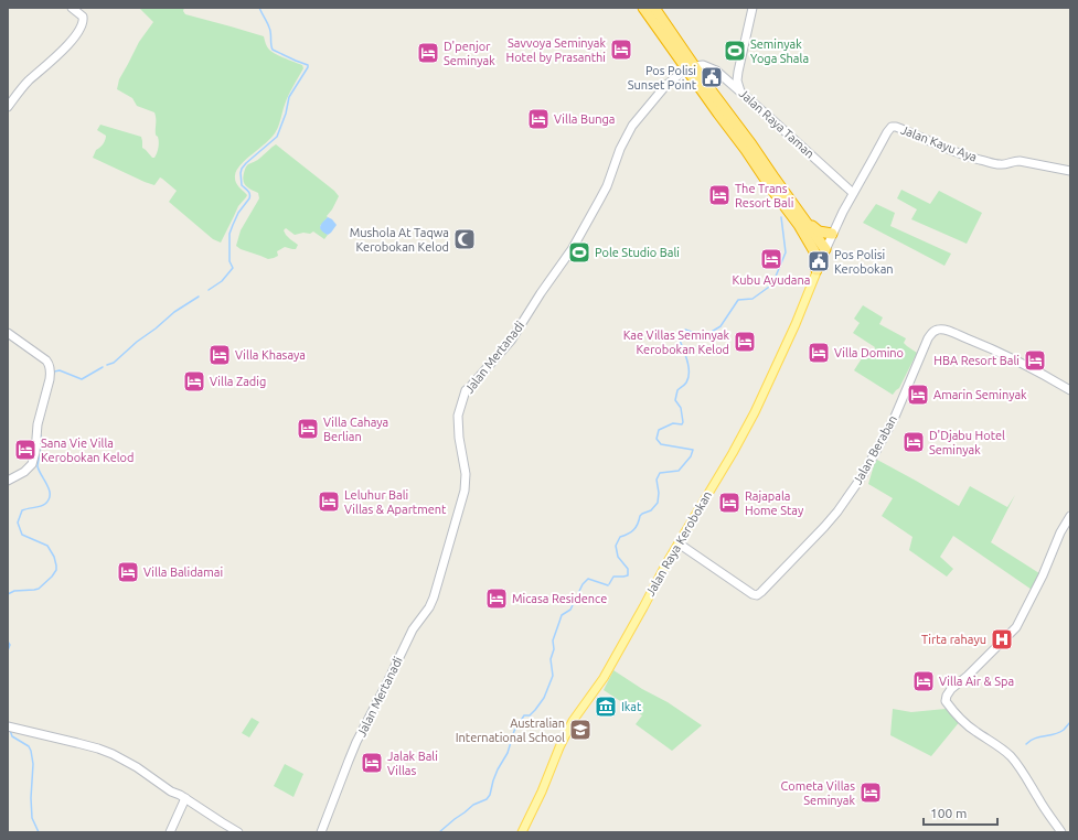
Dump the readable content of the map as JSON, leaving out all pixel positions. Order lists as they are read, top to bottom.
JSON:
{
  "streets": {
    "main road": ["Jalan Raya Kerobokan"],
    "street": [
      "Jalan Raya Taman",
      "Jalan Kayu Aya",
      "Jalan Mertanadi",
      "Jalan Beraban"
    ]
  },
  "crossings": [
    ["Jalan Raya Taman", "Jalan Kayu Aya"],
    ["Jalan Raya Taman", "Jalan Mertanadi"],
    ["Jalan Kayu Aya", "Jalan Raya Kerobokan"],
    ["Jalan Beraban", "Jalan Raya Kerobokan"]
  ],
  "places": {
    "hotel": [
      "Savvoya Seminyak Hotel by Prasanthi",
      "D'penjor Seminyak",
      "Villa Bunga",
      "The Trans Resort Bali",
      "Kubu Ayudana",
      "Kae Villas Seminyak Kerobokan Kelod",
      "Villa Domino",
      "Villa Khasaya",
      "HBA Resort Bali",
      "Villa Zadig",
      "Amarin Seminyak",
      "Villa Cahaya Berlian",
      "D'Djabu Hotel Seminyak",
      "Sana Vie Villa Kerobokan Kelod",
      "Leluhur Bali Villas & Apartment",
      "Rajapala Home Stay",
      "Villa Balidamai",
      "Micasa Residence",
      "Villa Air & Spa",
      "Jalak Bali Villas",
      "Cometa Villas Seminyak"
    ],
    "sports": ["Seminyak Yoga Shala", "Pole Studio Bali"],
    "public building": ["Pos Polisi Sunset Point", "Pos Polisi Kerobokan"],
    "mosque": ["Mushola At Taqwa Kerobokan Kelod"],
    "hospital": ["Tirta rahayu"],
    "museum": ["Ikat"],
    "school or university": ["Australian International School"]
  },
  "scale_bar": "100 m"
}
